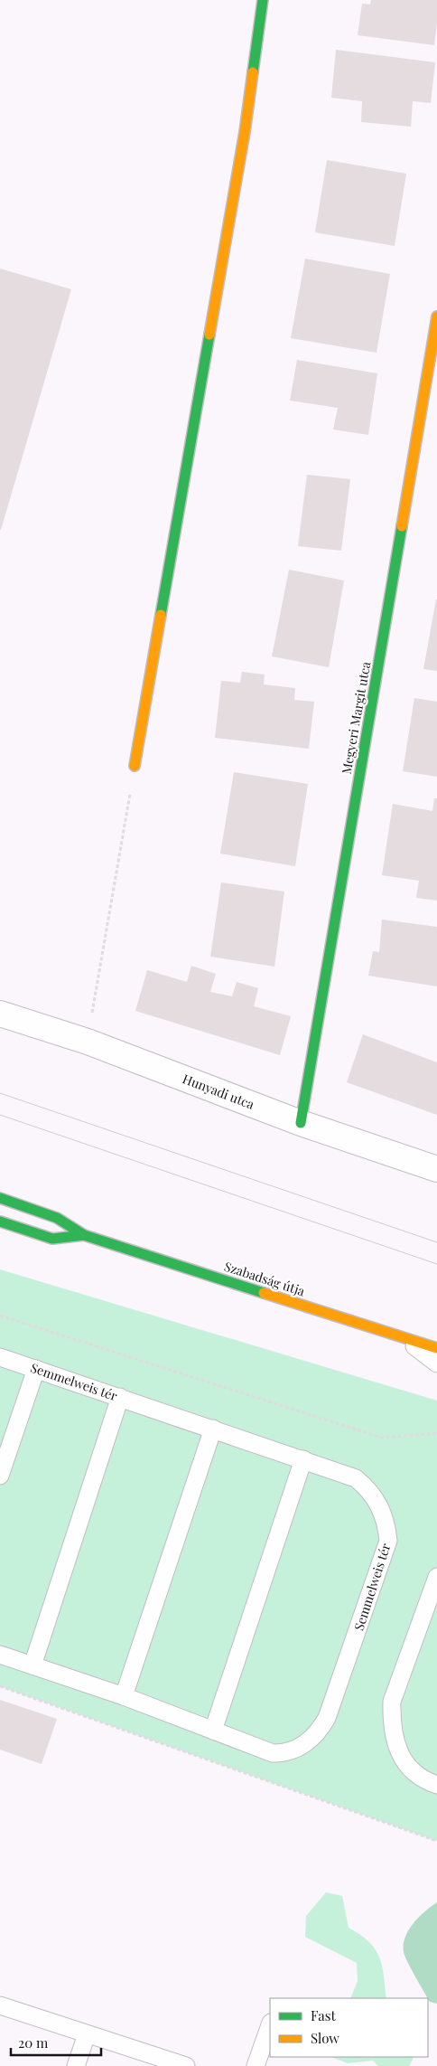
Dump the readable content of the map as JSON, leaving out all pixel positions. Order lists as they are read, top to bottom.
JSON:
{
  "streets": {
    "street": ["Megyeri Margit utca", "Hunyadi utca", "Szabadság útja"],
    "lane": ["Semmelweis tér"]
  },
  "crossings": [
    ["Megyeri Margit utca", "Hunyadi utca"]
  ],
  "legend": ["Fast", "Slow"],
  "scale_bar": "20 m"
}
